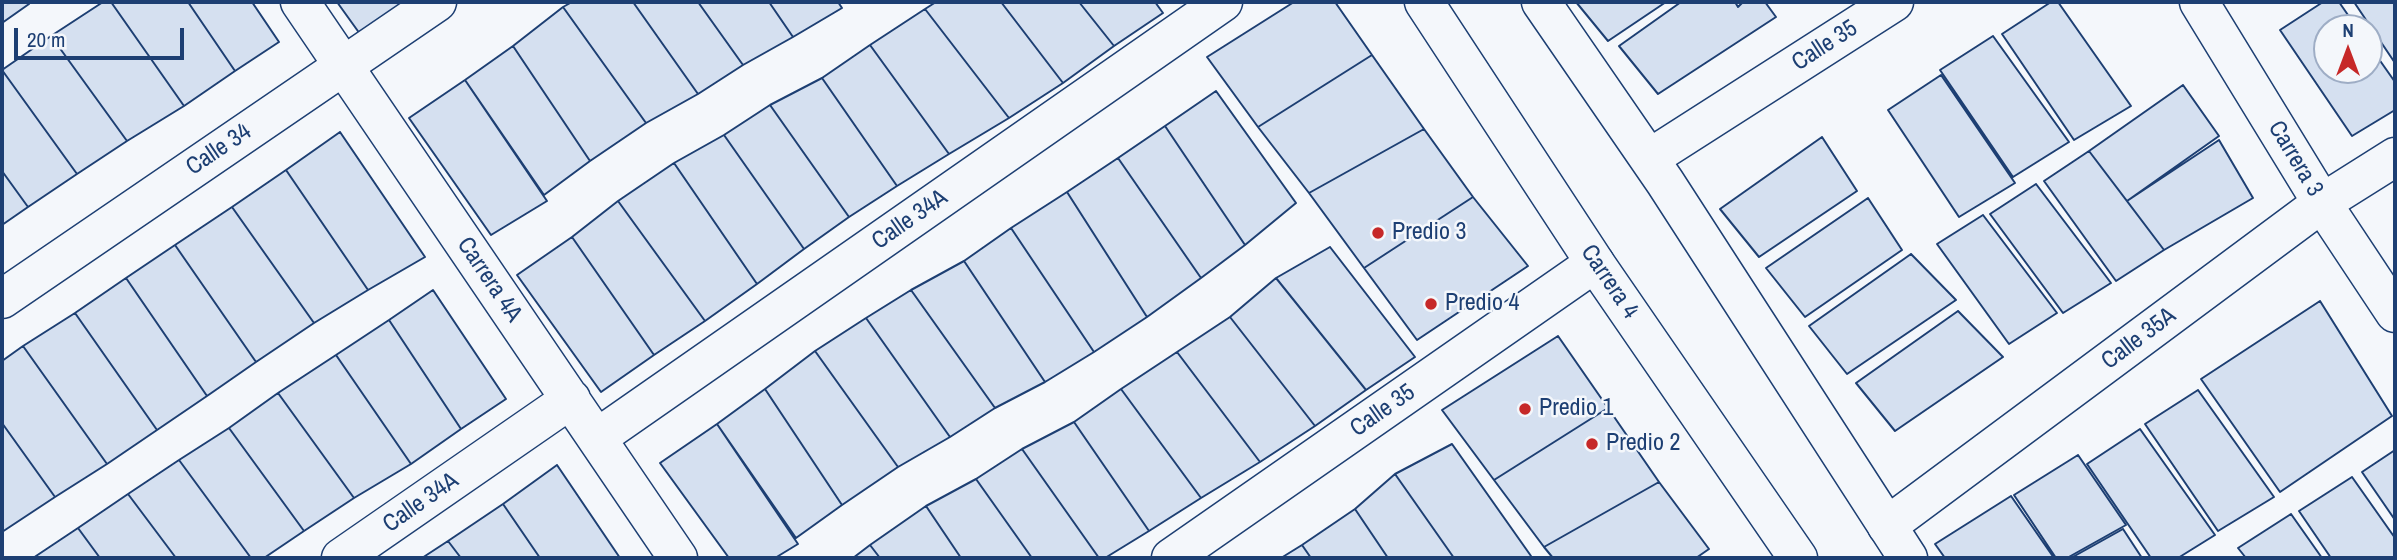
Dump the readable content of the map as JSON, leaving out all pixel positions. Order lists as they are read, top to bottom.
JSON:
{
  "streets": {
    "street": [
      "Calle 35",
      "Calle 34",
      "Carrera 3",
      "Calle 34A",
      "Carrera 4A",
      "Carrera 4",
      "Calle 35A"
    ]
  },
  "crossings": [
    ["Calle 35", "Carrera 4"],
    ["Calle 34", "Carrera 4A"],
    ["Carrera 3", "Calle 35A"],
    ["Calle 34A", "Carrera 4A"]
  ],
  "places": [
    "Predio 3",
    "Predio 4",
    "Predio 1",
    "Predio 2"
  ],
  "scale_bar": "20 m",
  "north": "top"
}
